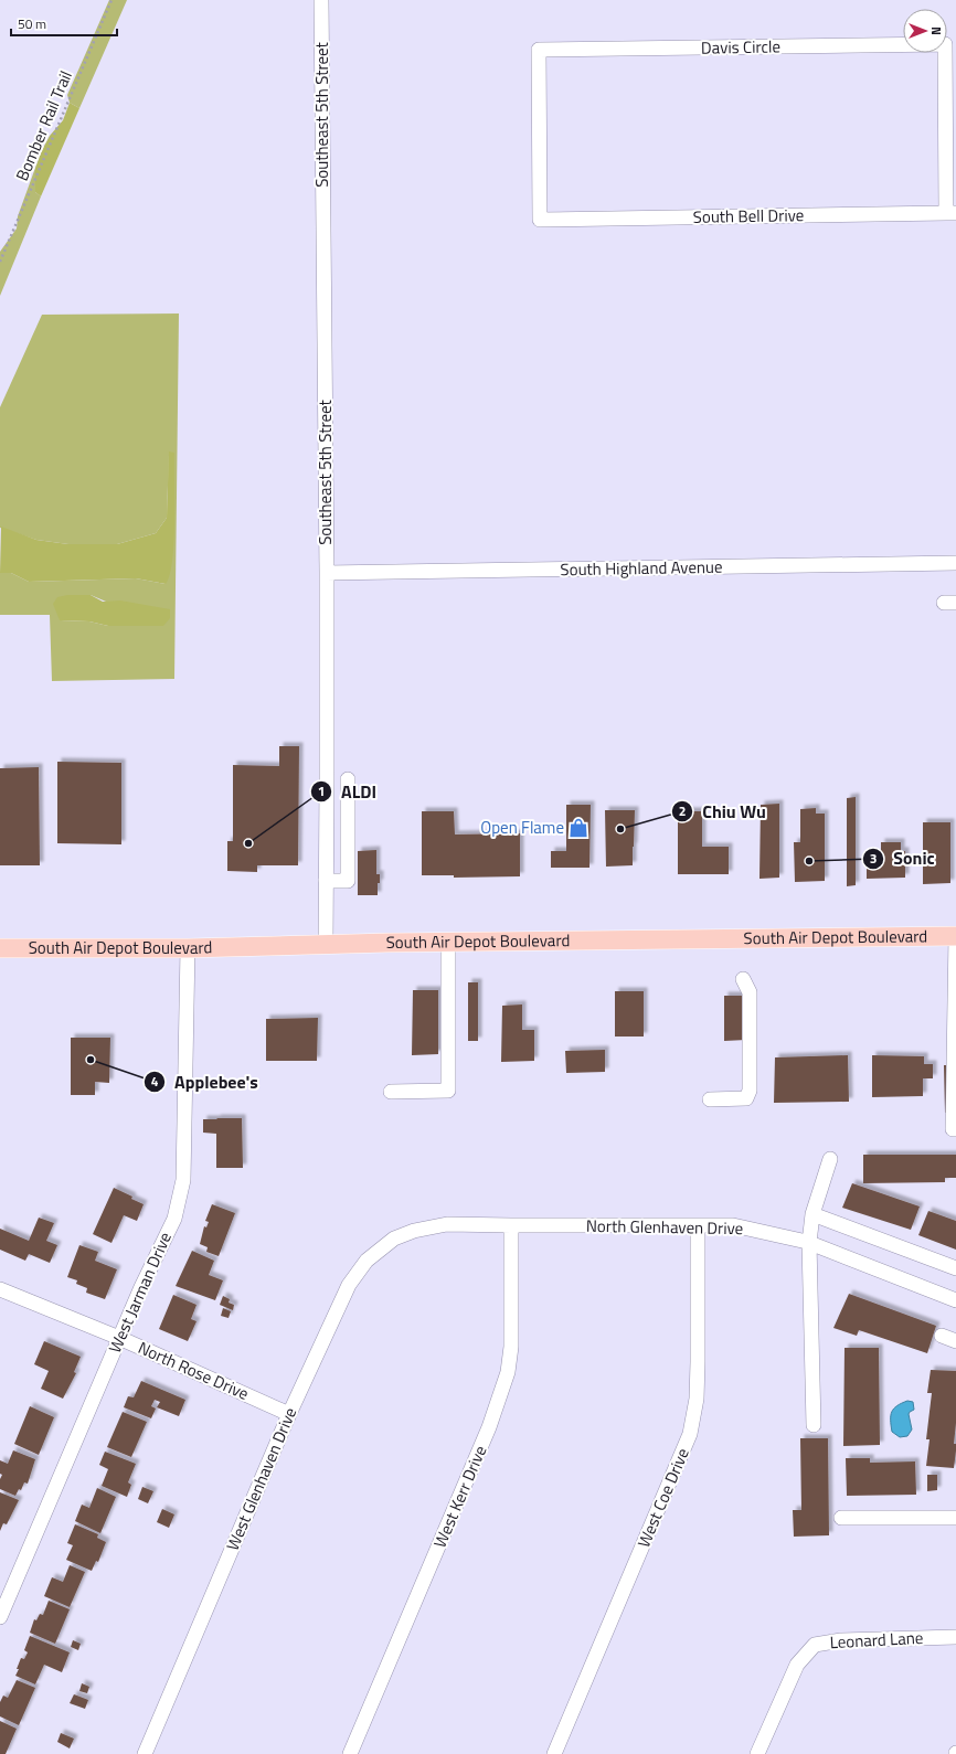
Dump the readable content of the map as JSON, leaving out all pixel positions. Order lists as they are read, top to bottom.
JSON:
{
  "streets": {
    "main road": ["South Air Depot Boulevard"],
    "street": [
      "Davis Circle",
      "Southeast 5th Street",
      "South Bell Drive",
      "South Highland Avenue",
      "North Glenhaven Drive",
      "West Jarman Drive",
      "North Rose Drive",
      "West Glenhaven Drive",
      "West Kerr Drive",
      "West Coe Drive",
      "Leonard Lane"
    ],
    "path": ["Bomber Rail Trail"]
  },
  "crossings": [
    ["Davis Circle", "South Bell Drive"],
    ["Southeast 5th Street", "South Highland Avenue"],
    ["Southeast 5th Street", "South Air Depot Boulevard"],
    ["South Air Depot Boulevard", "West Jarman Drive"],
    ["North Glenhaven Drive", "West Glenhaven Drive"],
    ["North Glenhaven Drive", "West Kerr Drive"],
    ["North Glenhaven Drive", "West Coe Drive"],
    ["West Jarman Drive", "North Rose Drive"],
    ["North Rose Drive", "West Glenhaven Drive"]
  ],
  "places": {
    "shop": ["Open Flame"],
    "other": [
      "Chiu Wu",
      "ALDI",
      "Sonic",
      "Applebee's"
    ]
  },
  "scale_bar": "50 m",
  "north": "right"
}
